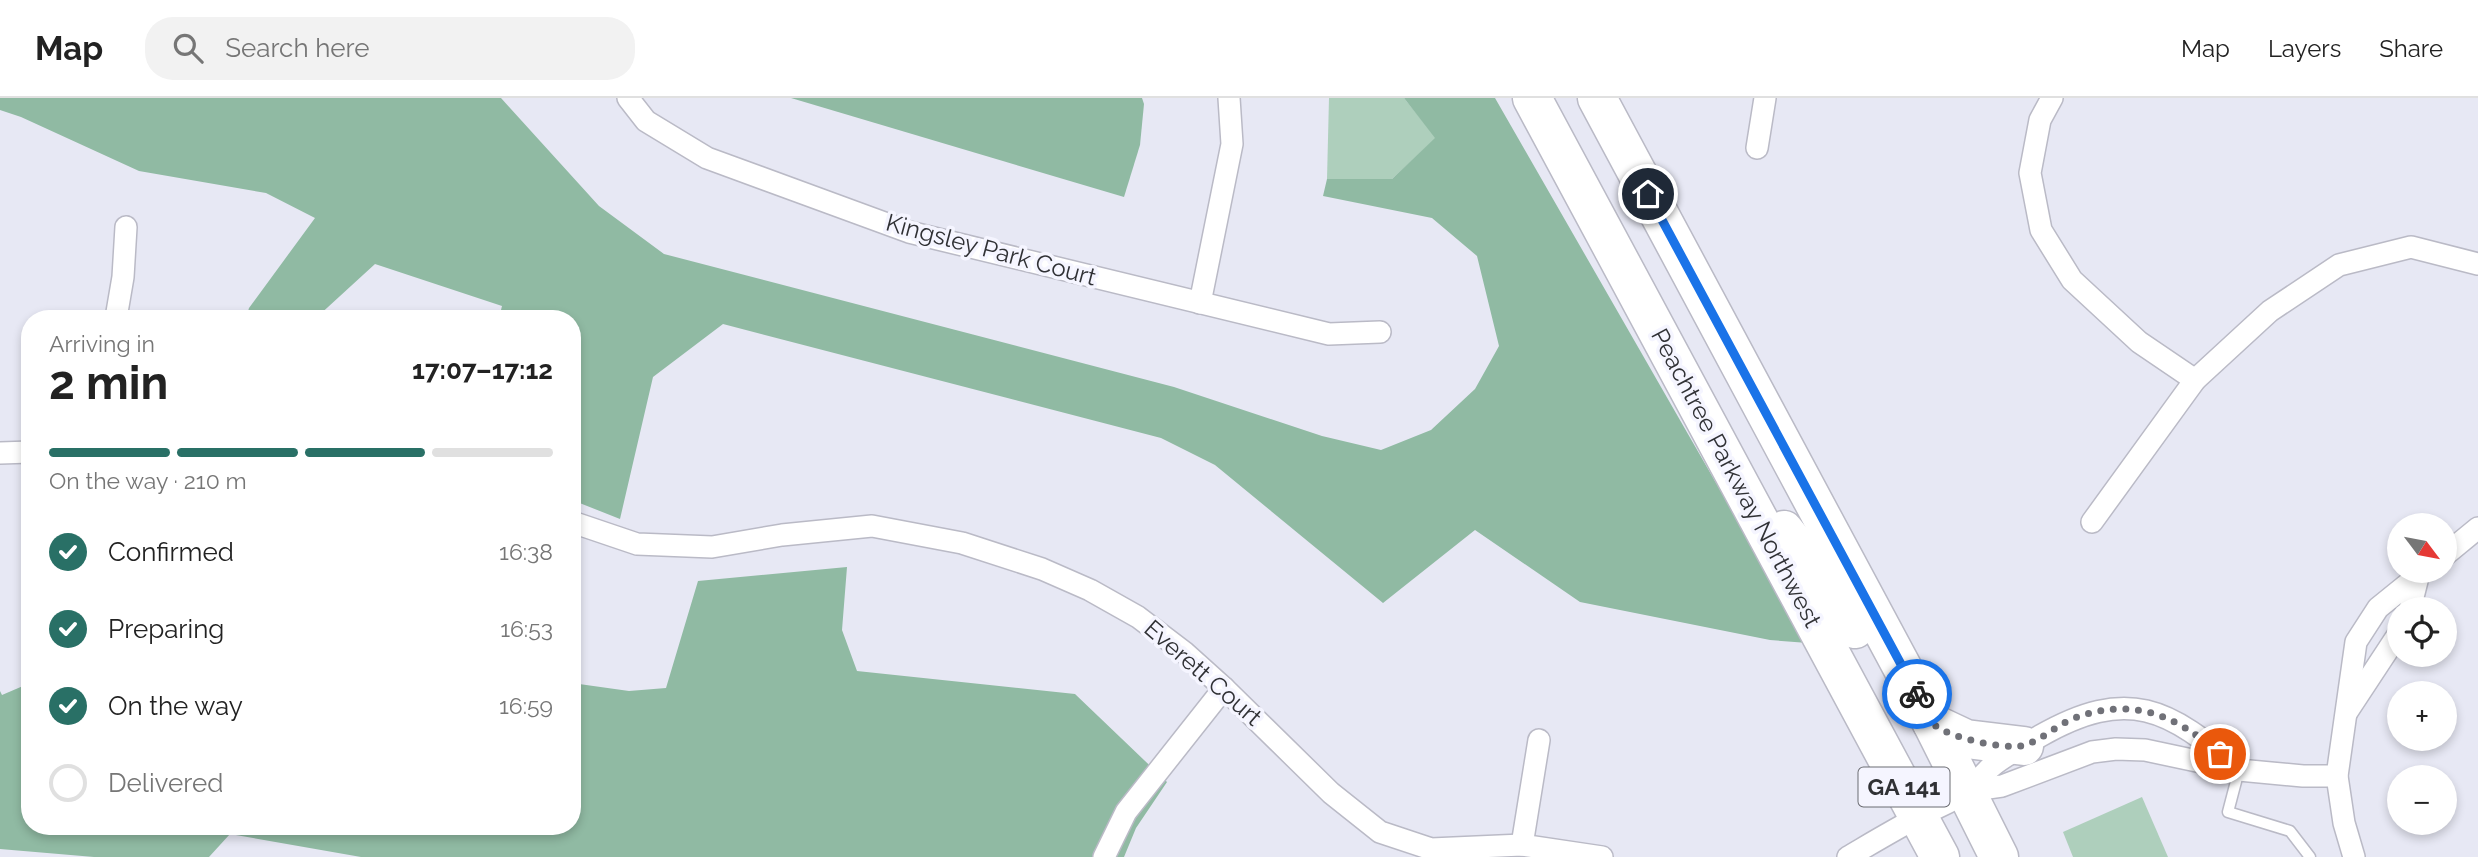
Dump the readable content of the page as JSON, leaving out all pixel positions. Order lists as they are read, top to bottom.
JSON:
{
  "streets": {
    "highway": ["Peachtree Parkway Northwest", "GA 141"],
    "street": ["Kingsley Park Court", "Everett Court"]
  },
  "north": "bottom right",
  "page": {
    "header": "Map",
    "search": "Search here",
    "nav": ["Map", "Layers", "Share"],
    "heading": ["2 min", "Arriving in", "17:07–17:12"],
    "bar": "On the way · 210 m",
    "map_buttons": ["+", "−"],
    "list": [
      ["Confirmed", "16:38"],
      ["Preparing", "16:53"],
      ["On the way", "16:59"],
      "Delivered"
    ]
  }
}
